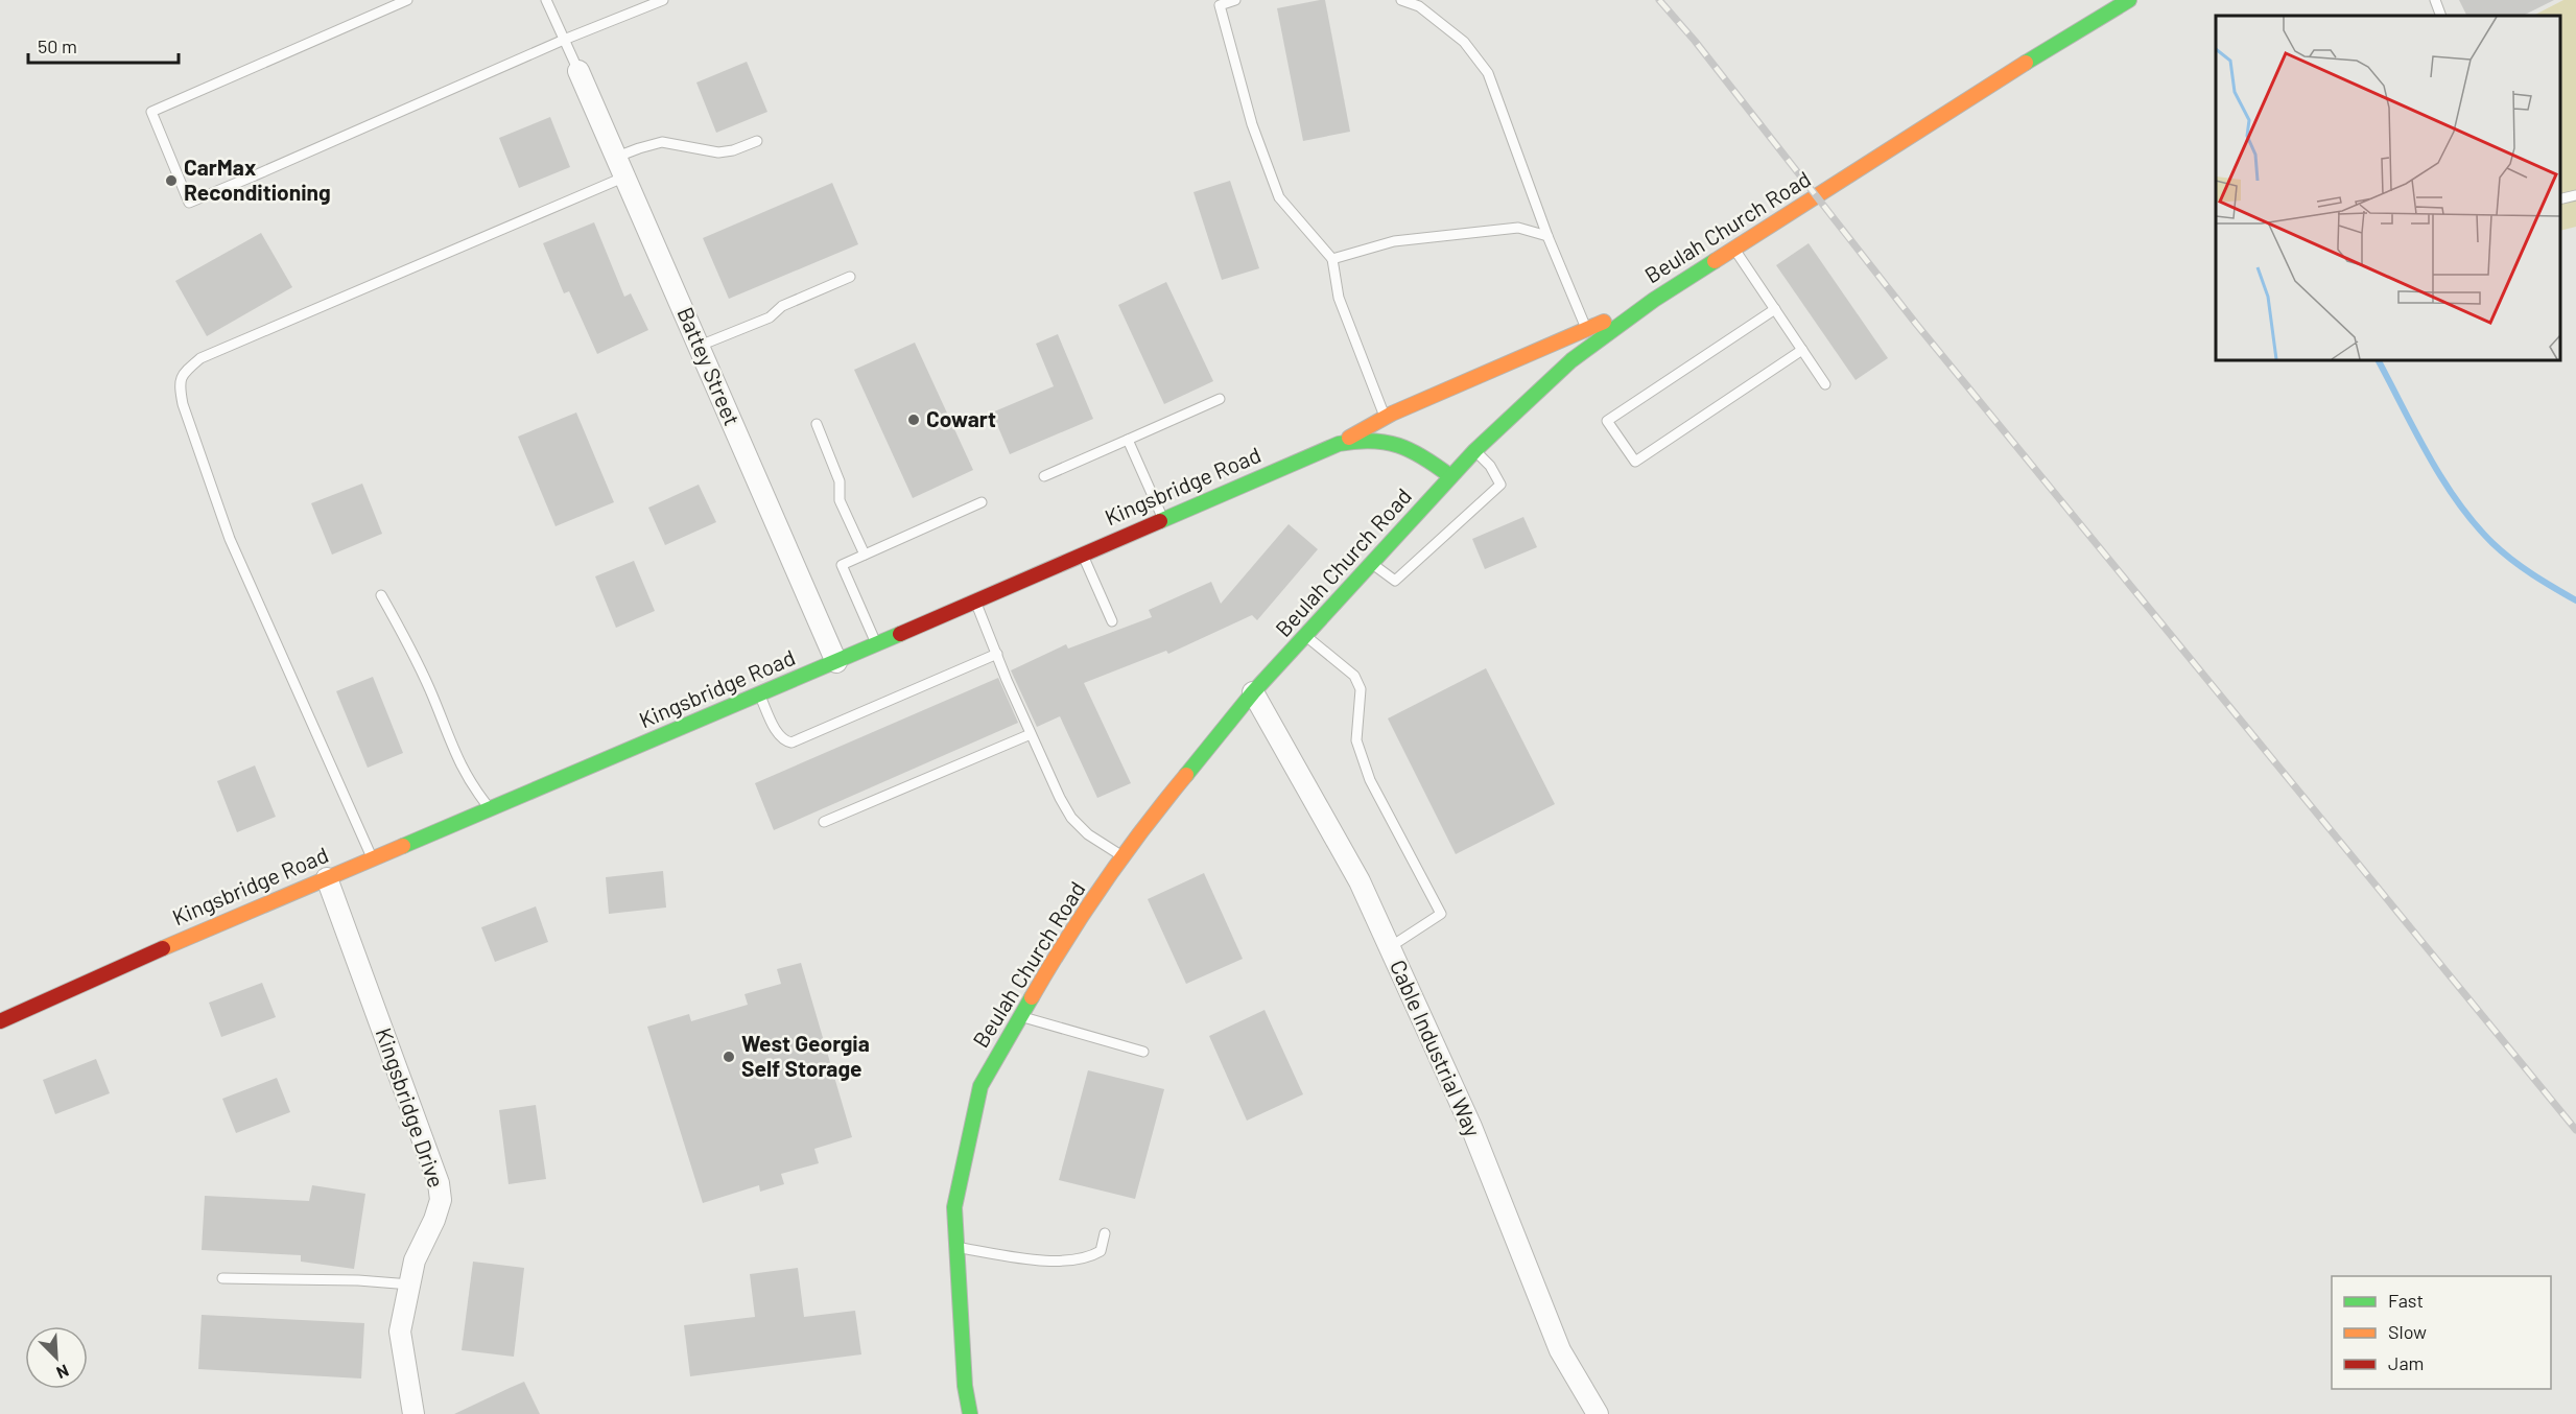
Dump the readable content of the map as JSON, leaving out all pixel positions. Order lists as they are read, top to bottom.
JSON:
{
  "streets": {
    "street": [
      "Beulah Church Road",
      "Battey Street",
      "Kingsbridge Road",
      "Cable Industrial Way",
      "Kingsbridge Drive"
    ]
  },
  "crossings": [
    ["Beulah Church Road", "Kingsbridge Road"],
    ["Beulah Church Road", "Cable Industrial Way"],
    ["Battey Street", "Kingsbridge Road"],
    ["Kingsbridge Road", "Kingsbridge Drive"]
  ],
  "places": ["CarMax Reconditioning", "Cowart", "West Georgia Self Storage"],
  "legend": ["Fast", "Slow", "Jam"],
  "scale_bar": "50 m",
  "north": "bottom right"
}
